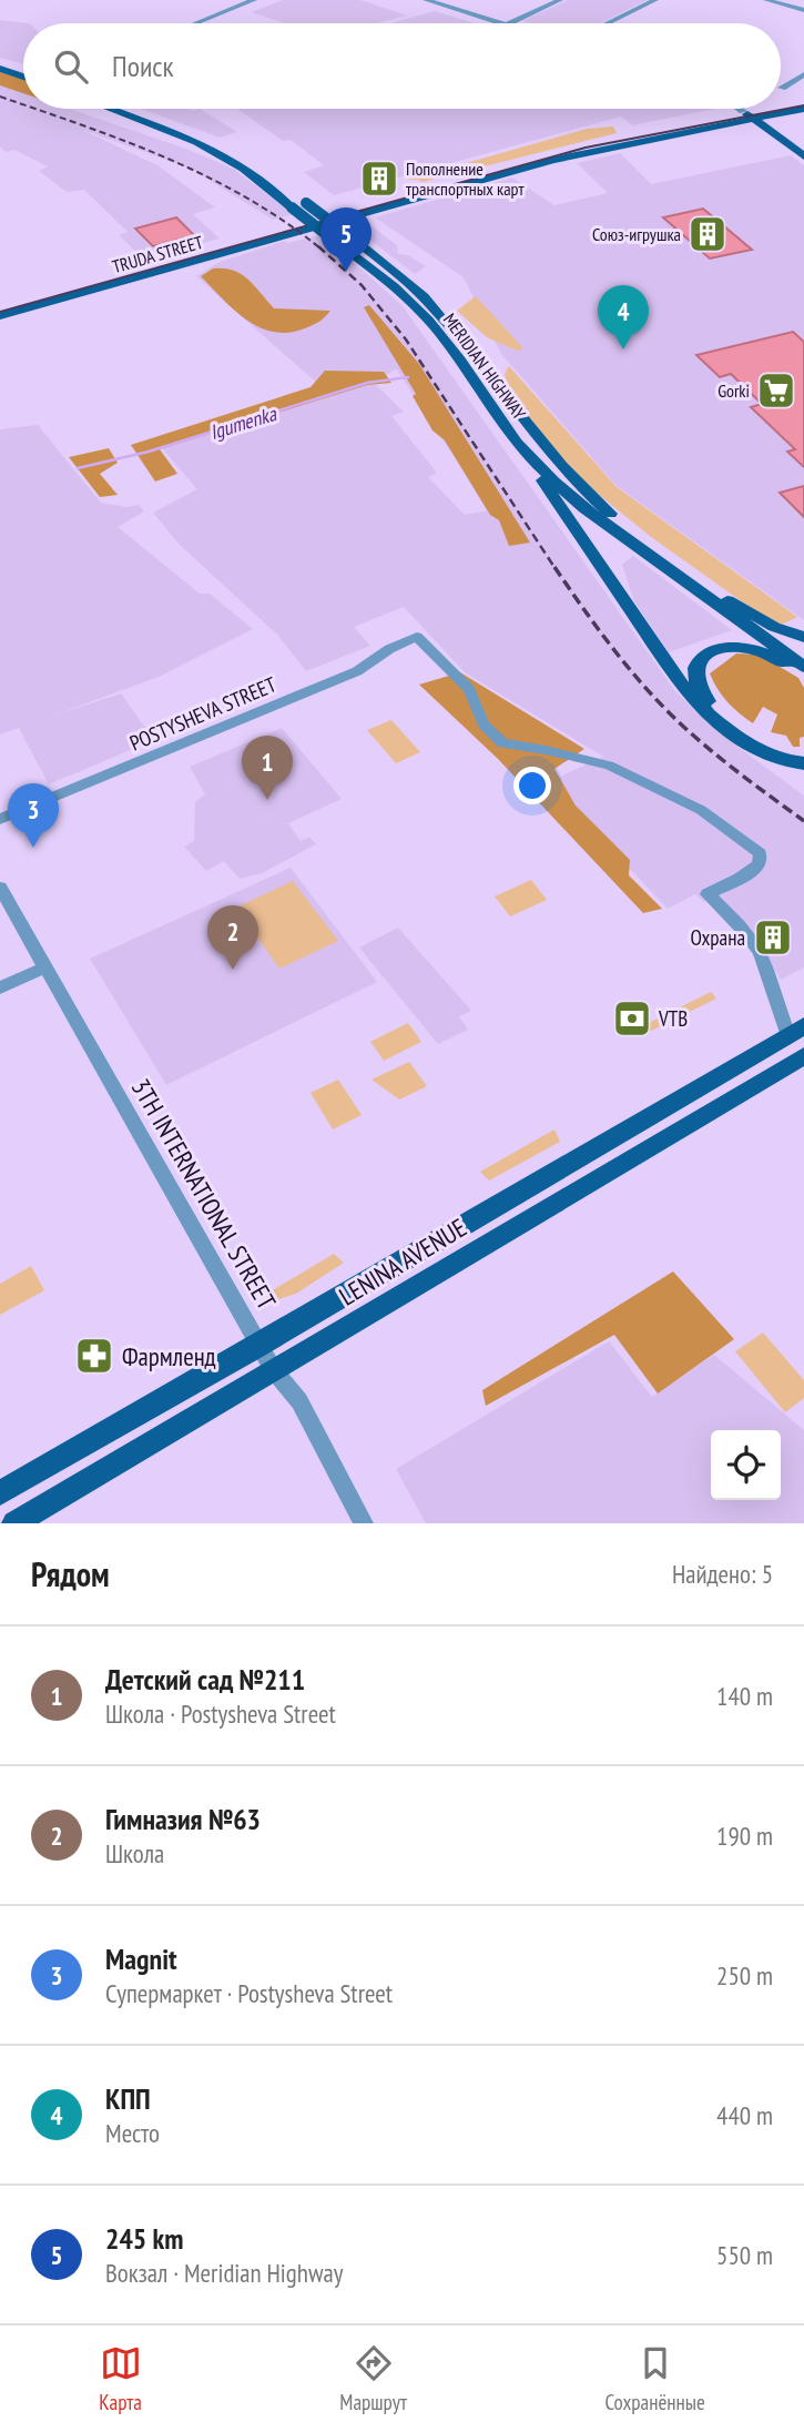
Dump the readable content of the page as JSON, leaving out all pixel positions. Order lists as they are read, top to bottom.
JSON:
{
  "streets": {
    "main road": ["TRUDA STREET", "MERIDIAN HIGHWAY", "LENINA AVENUE"],
    "street": ["POSTYSHEVA STREET", "3TH INTERNATIONAL STREET"]
  },
  "crossings": [
    ["POSTYSHEVA STREET", "LENINA AVENUE"],
    ["3TH INTERNATIONAL STREET", "LENINA AVENUE"]
  ],
  "water": ["Igumenka"],
  "places": {
    "building": ["Пополнение транспортных карт", "Союз-игрушка", "Охрана"],
    "supermarket": ["Gorki"],
    "bank": ["VTB"],
    "pharmacy": ["Фармленд"]
  },
  "page": {
    "search": "Поиск",
    "pins": [
      "5",
      "4",
      "1",
      "3",
      "2"
    ],
    "heading": ["Рядом", "Найдено: 5"],
    "list": [
      {
        "mark": "1",
        "name": "Детский сад №211",
        "note": "Школа · Postysheva Street",
        "value": "140 m"
      },
      {
        "mark": "2",
        "name": "Гимназия №63",
        "note": "Школа",
        "value": "190 m"
      },
      {
        "mark": "3",
        "name": "Magnit",
        "note": "Супермаркет · Postysheva Street",
        "value": "250 m"
      },
      {
        "mark": "4",
        "name": "КПП",
        "note": "Место",
        "value": "440 m"
      },
      {
        "mark": "5",
        "name": "245 km",
        "note": "Вокзал · Meridian Highway",
        "value": "550 m"
      }
    ],
    "nav": ["Карта", "Маршрут", "Сохранённые"]
  }
}
